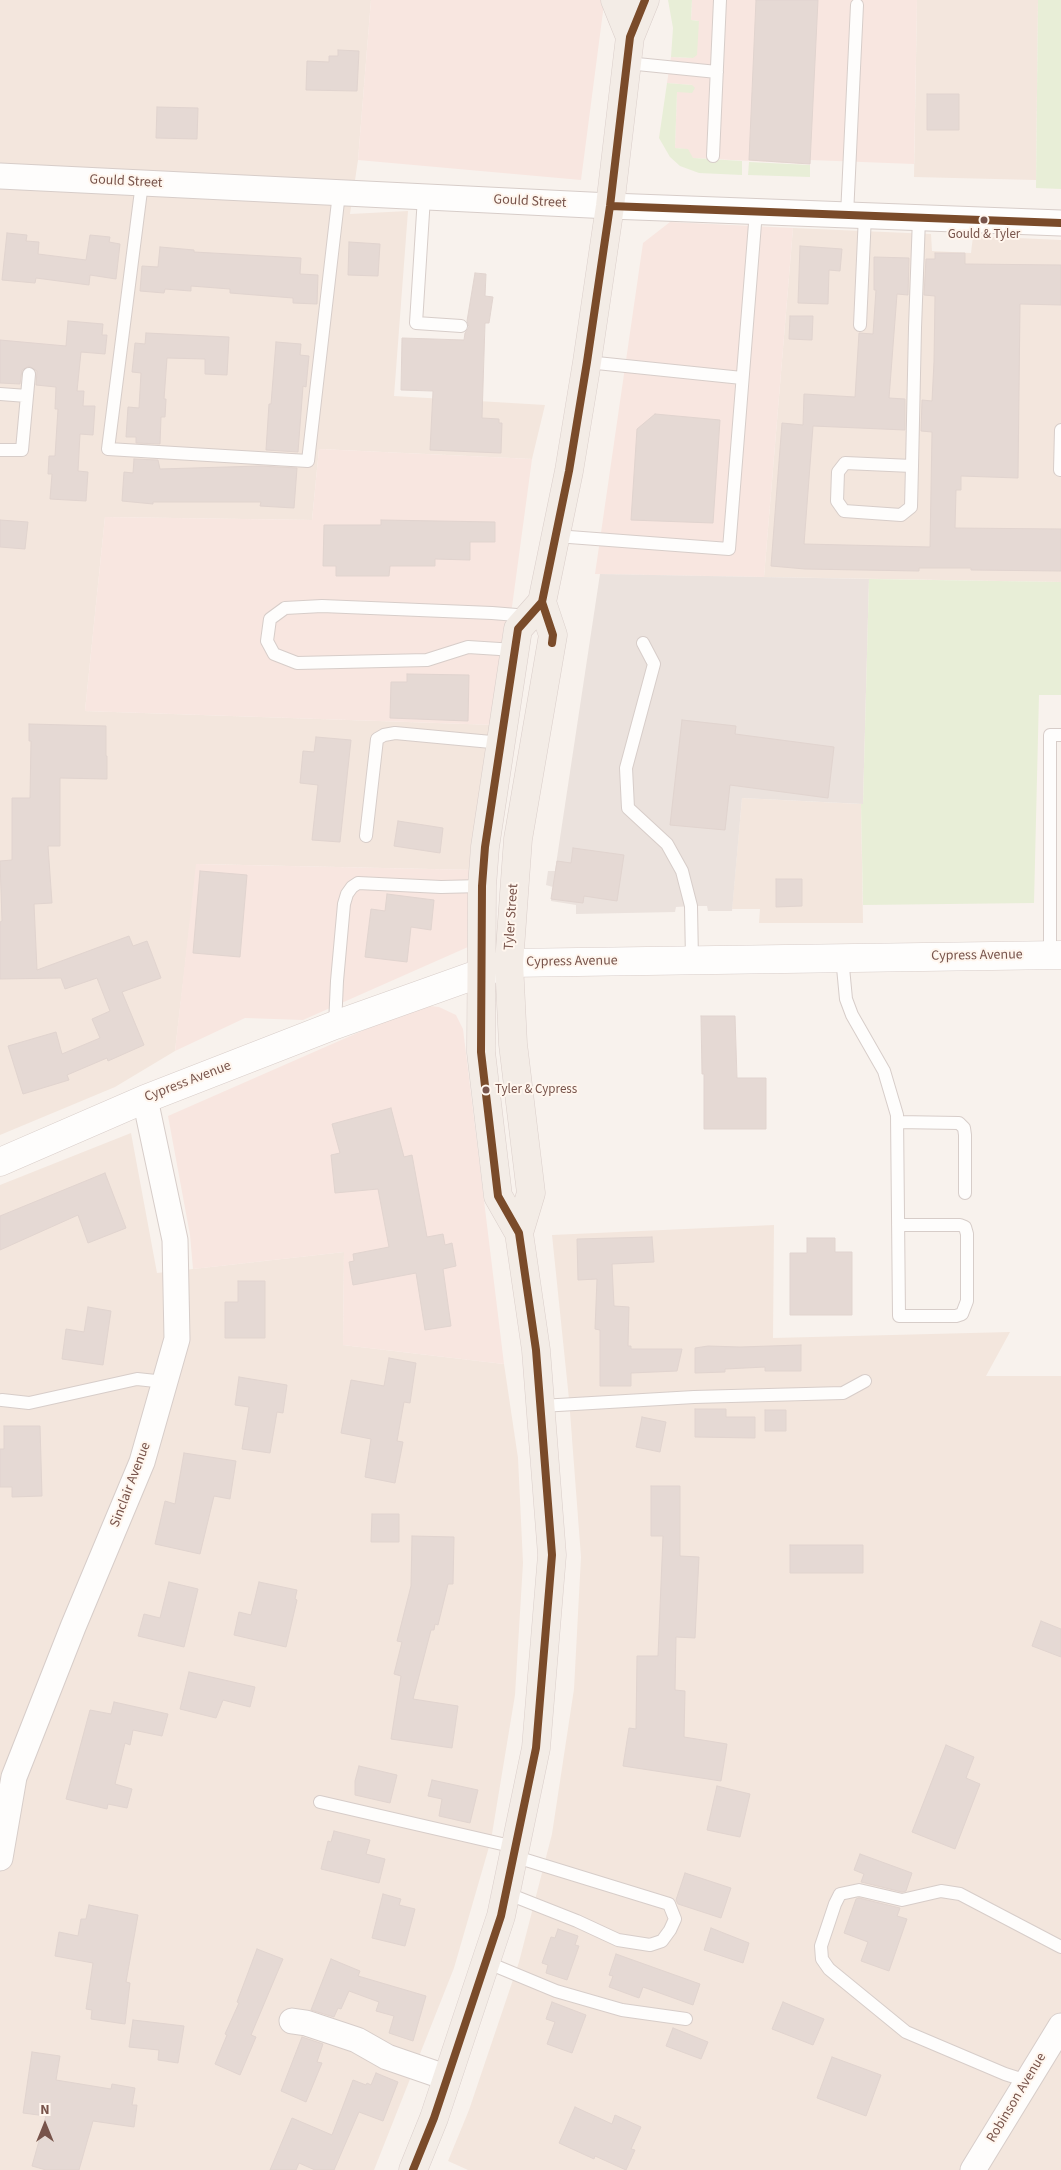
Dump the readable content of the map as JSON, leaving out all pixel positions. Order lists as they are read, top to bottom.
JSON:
{
  "streets": {
    "main road": ["Tyler Street"],
    "street": [
      "Gould Street",
      "Cypress Avenue",
      "Sinclair Avenue",
      "Robinson Avenue"
    ]
  },
  "crossings": [
    ["Gould Street", "Tyler Street"],
    ["Tyler Street", "Cypress Avenue"],
    ["Cypress Avenue", "Sinclair Avenue"]
  ],
  "places": ["Gould & Tyler", "Tyler & Cypress"],
  "north": "top"
}
